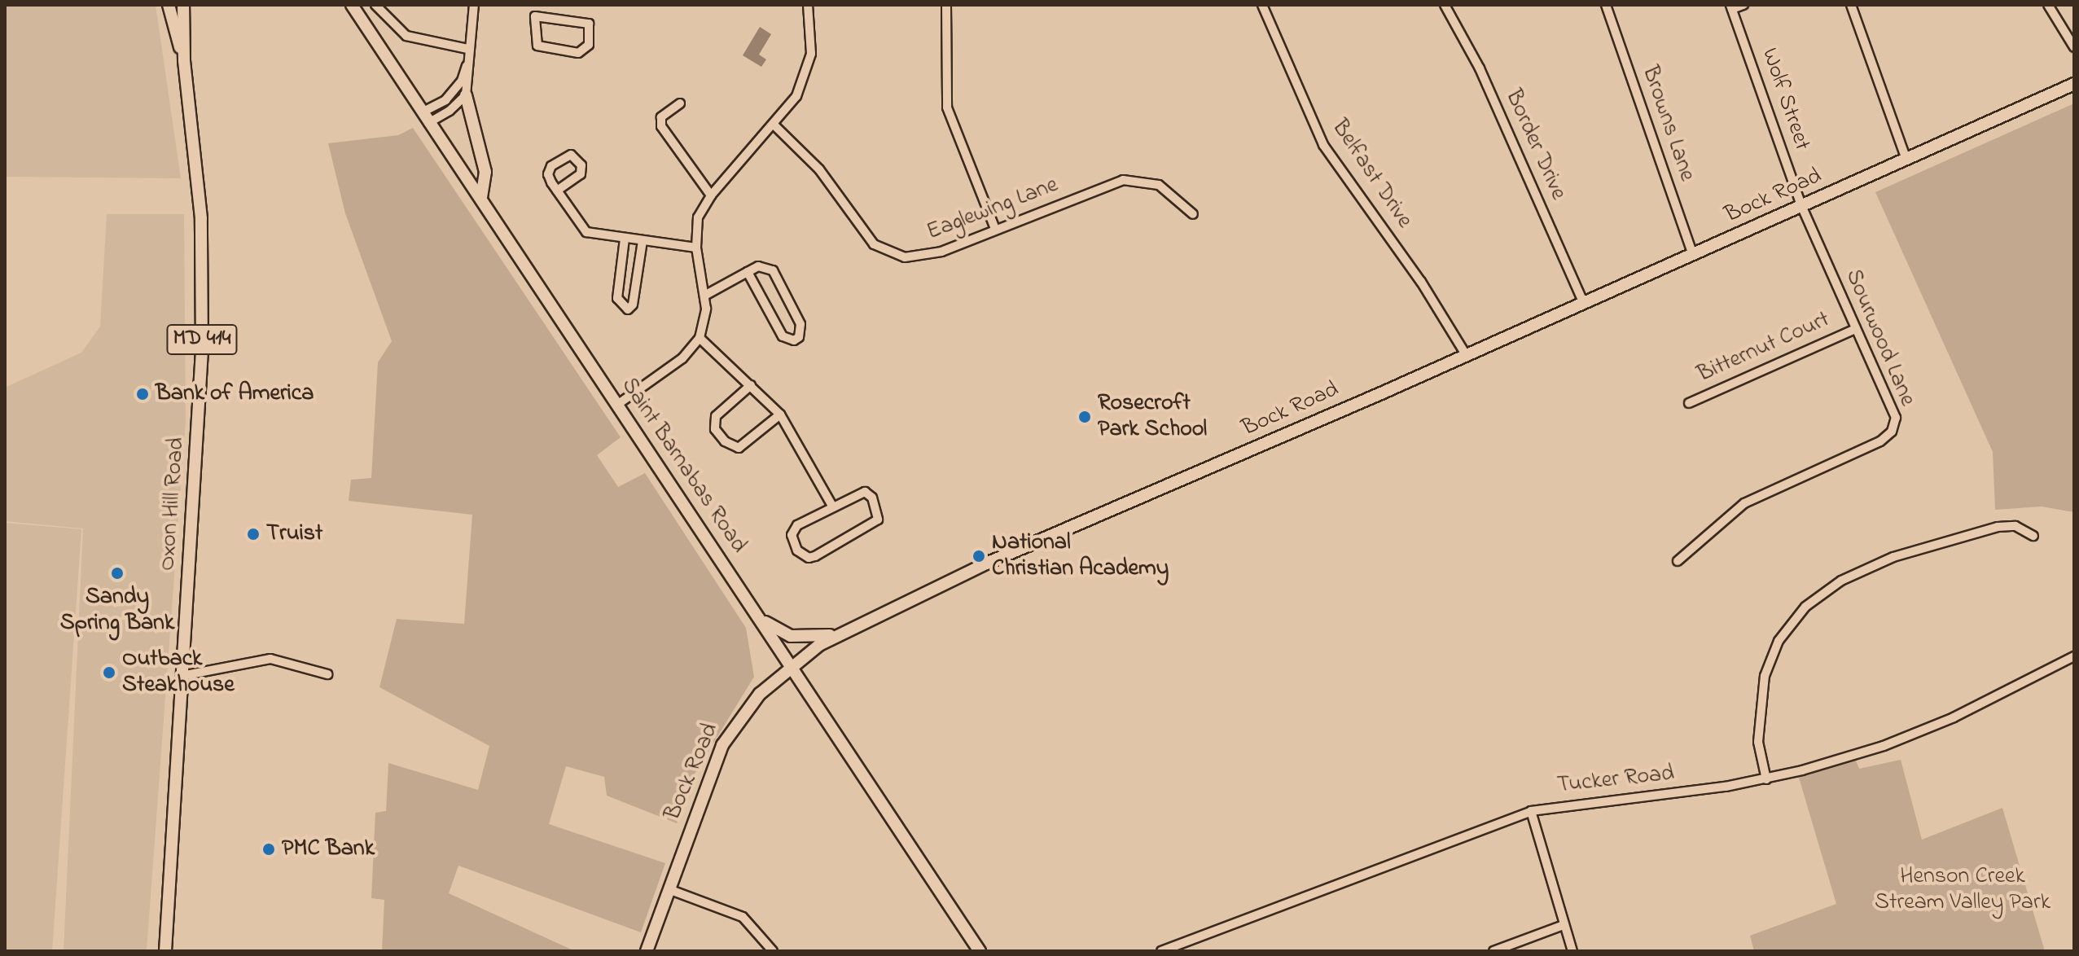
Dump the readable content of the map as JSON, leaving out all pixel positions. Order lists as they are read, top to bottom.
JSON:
{
  "streets": {
    "main road": [
      "Bock Road",
      "MD 414",
      "Saint Barnabas Road",
      "Oxon Hill Road"
    ],
    "street": [
      "Wolf Street",
      "Browns Lane",
      "Border Drive",
      "Belfast Drive",
      "Eaglewing Lane",
      "Sourwood Lane",
      "Bitternut Court",
      "Tucker Road"
    ]
  },
  "crossings": [
    ["Wolf Street", "Bock Road"],
    ["Wolf Street", "Sourwood Lane"],
    ["Browns Lane", "Bock Road"],
    ["Border Drive", "Bock Road"],
    ["Belfast Drive", "Bock Road"],
    ["Bock Road", "Sourwood Lane"],
    ["Bock Road", "Saint Barnabas Road"],
    ["Sourwood Lane", "Bitternut Court"]
  ],
  "parks": ["Henson Creek Stream Valley Park"],
  "places": [
    "Bank of America",
    "Rosecroft Park School",
    "Truist",
    "National Christian Academy",
    "Sandy Spring Bank",
    "Outback Steakhouse",
    "PMC Bank"
  ]
}
